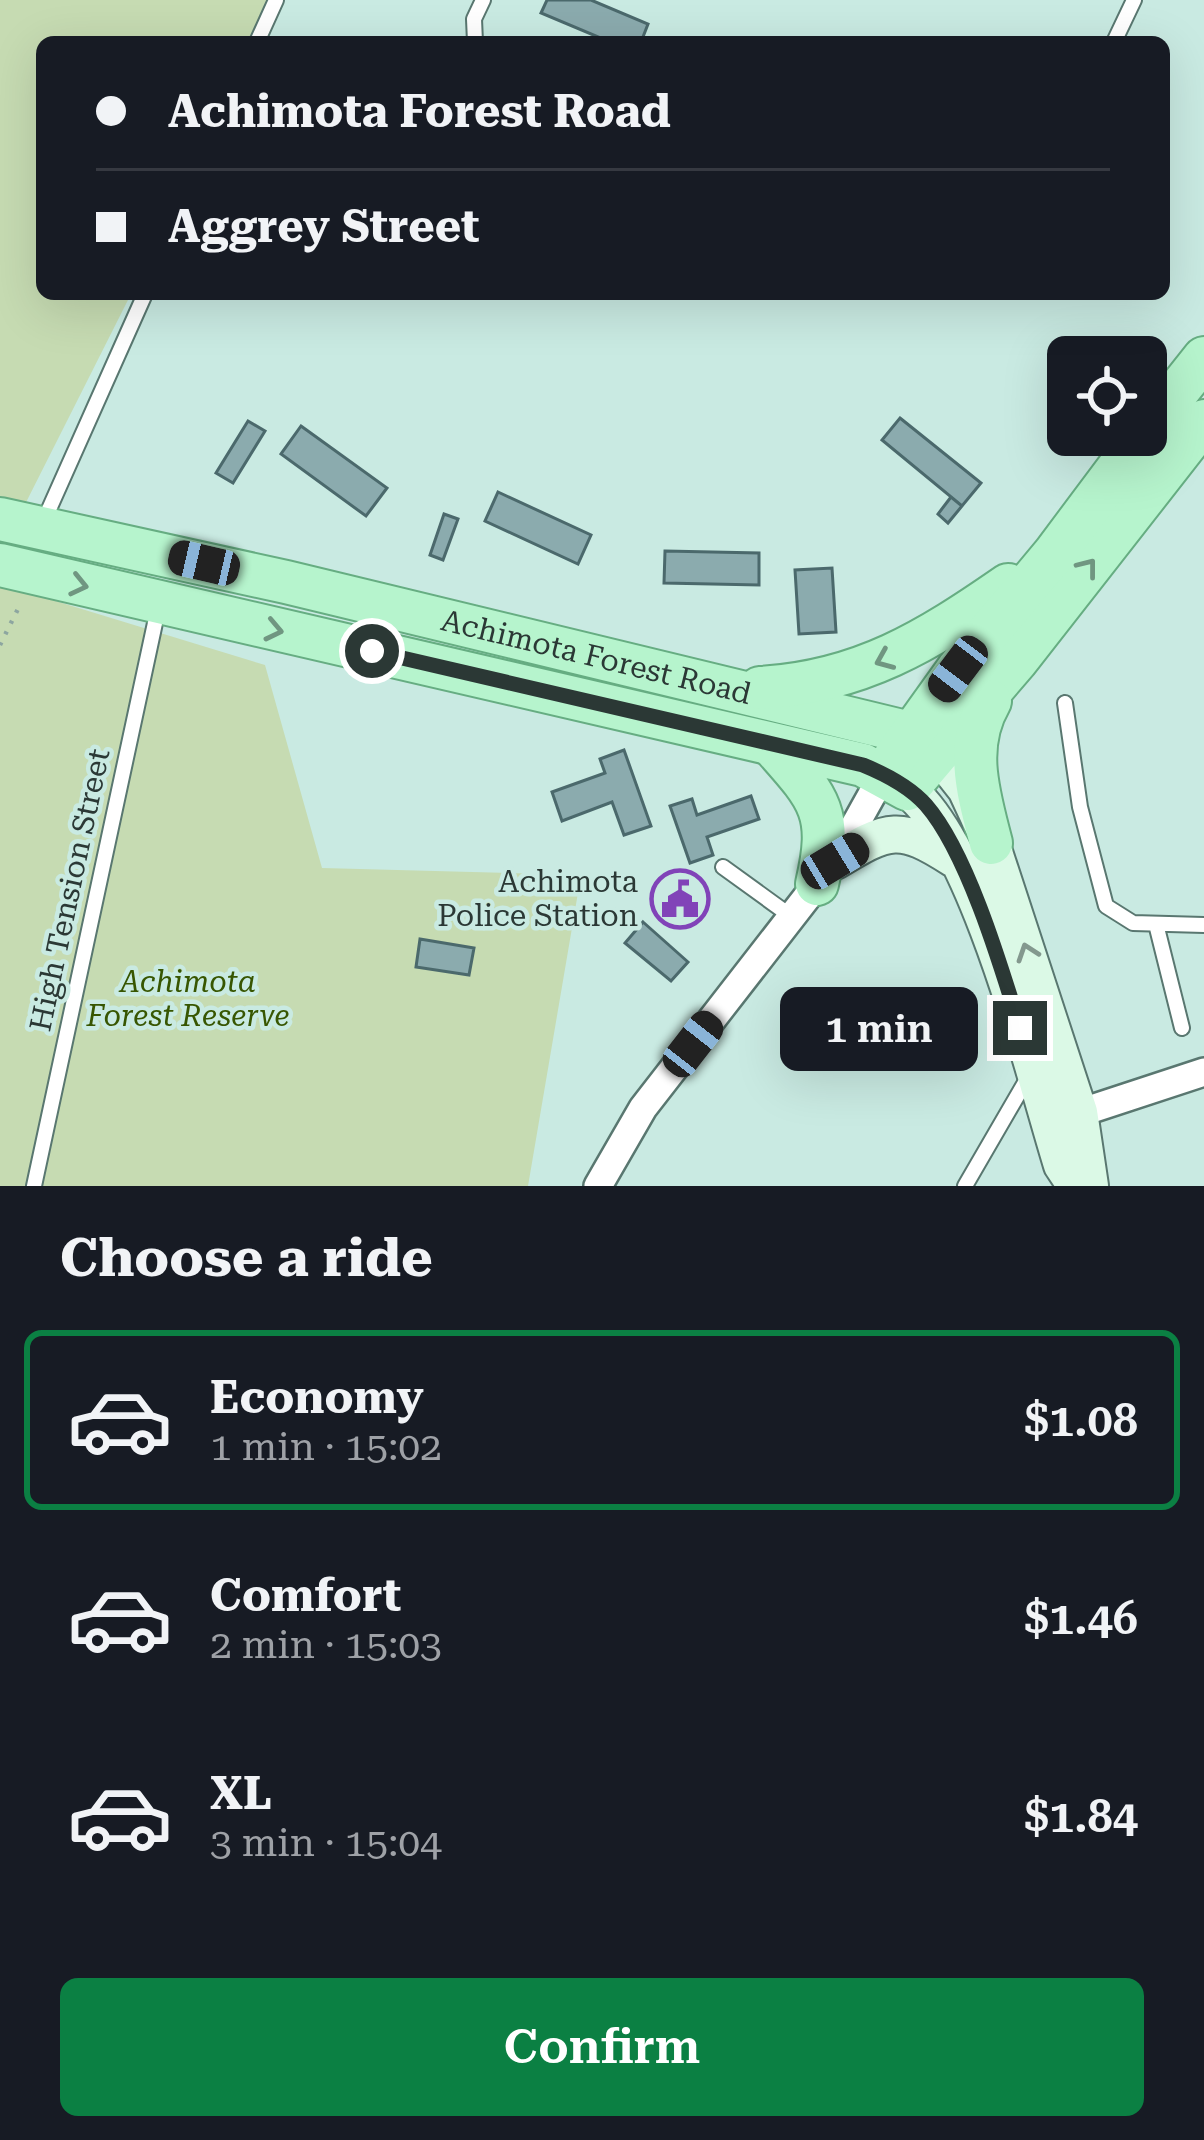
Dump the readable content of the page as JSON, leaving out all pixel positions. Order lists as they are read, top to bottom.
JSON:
{
  "streets": {
    "main road": ["Achimota Forest Road"],
    "lane": ["High Tension Street"]
  },
  "crossings": [
    ["Achimota Forest Road", "High Tension Street"]
  ],
  "parks": ["Achimota Forest Reserve"],
  "places": {
    "public building": ["Achimota Police Station"]
  },
  "page": {
    "banner": ["Achimota Forest Road", "Aggrey Street"],
    "bubble": "1 min",
    "heading": "Choose a ride",
    "list": [
      {
        "name": "Economy",
        "note": "1 min · 15:02",
        "value": "$1.08"
      },
      {
        "name": "Comfort",
        "note": "2 min · 15:03",
        "value": "$1.46"
      },
      {
        "name": "XL",
        "note": "3 min · 15:04",
        "value": "$1.84"
      }
    ],
    "buttons": "Confirm"
  }
}
